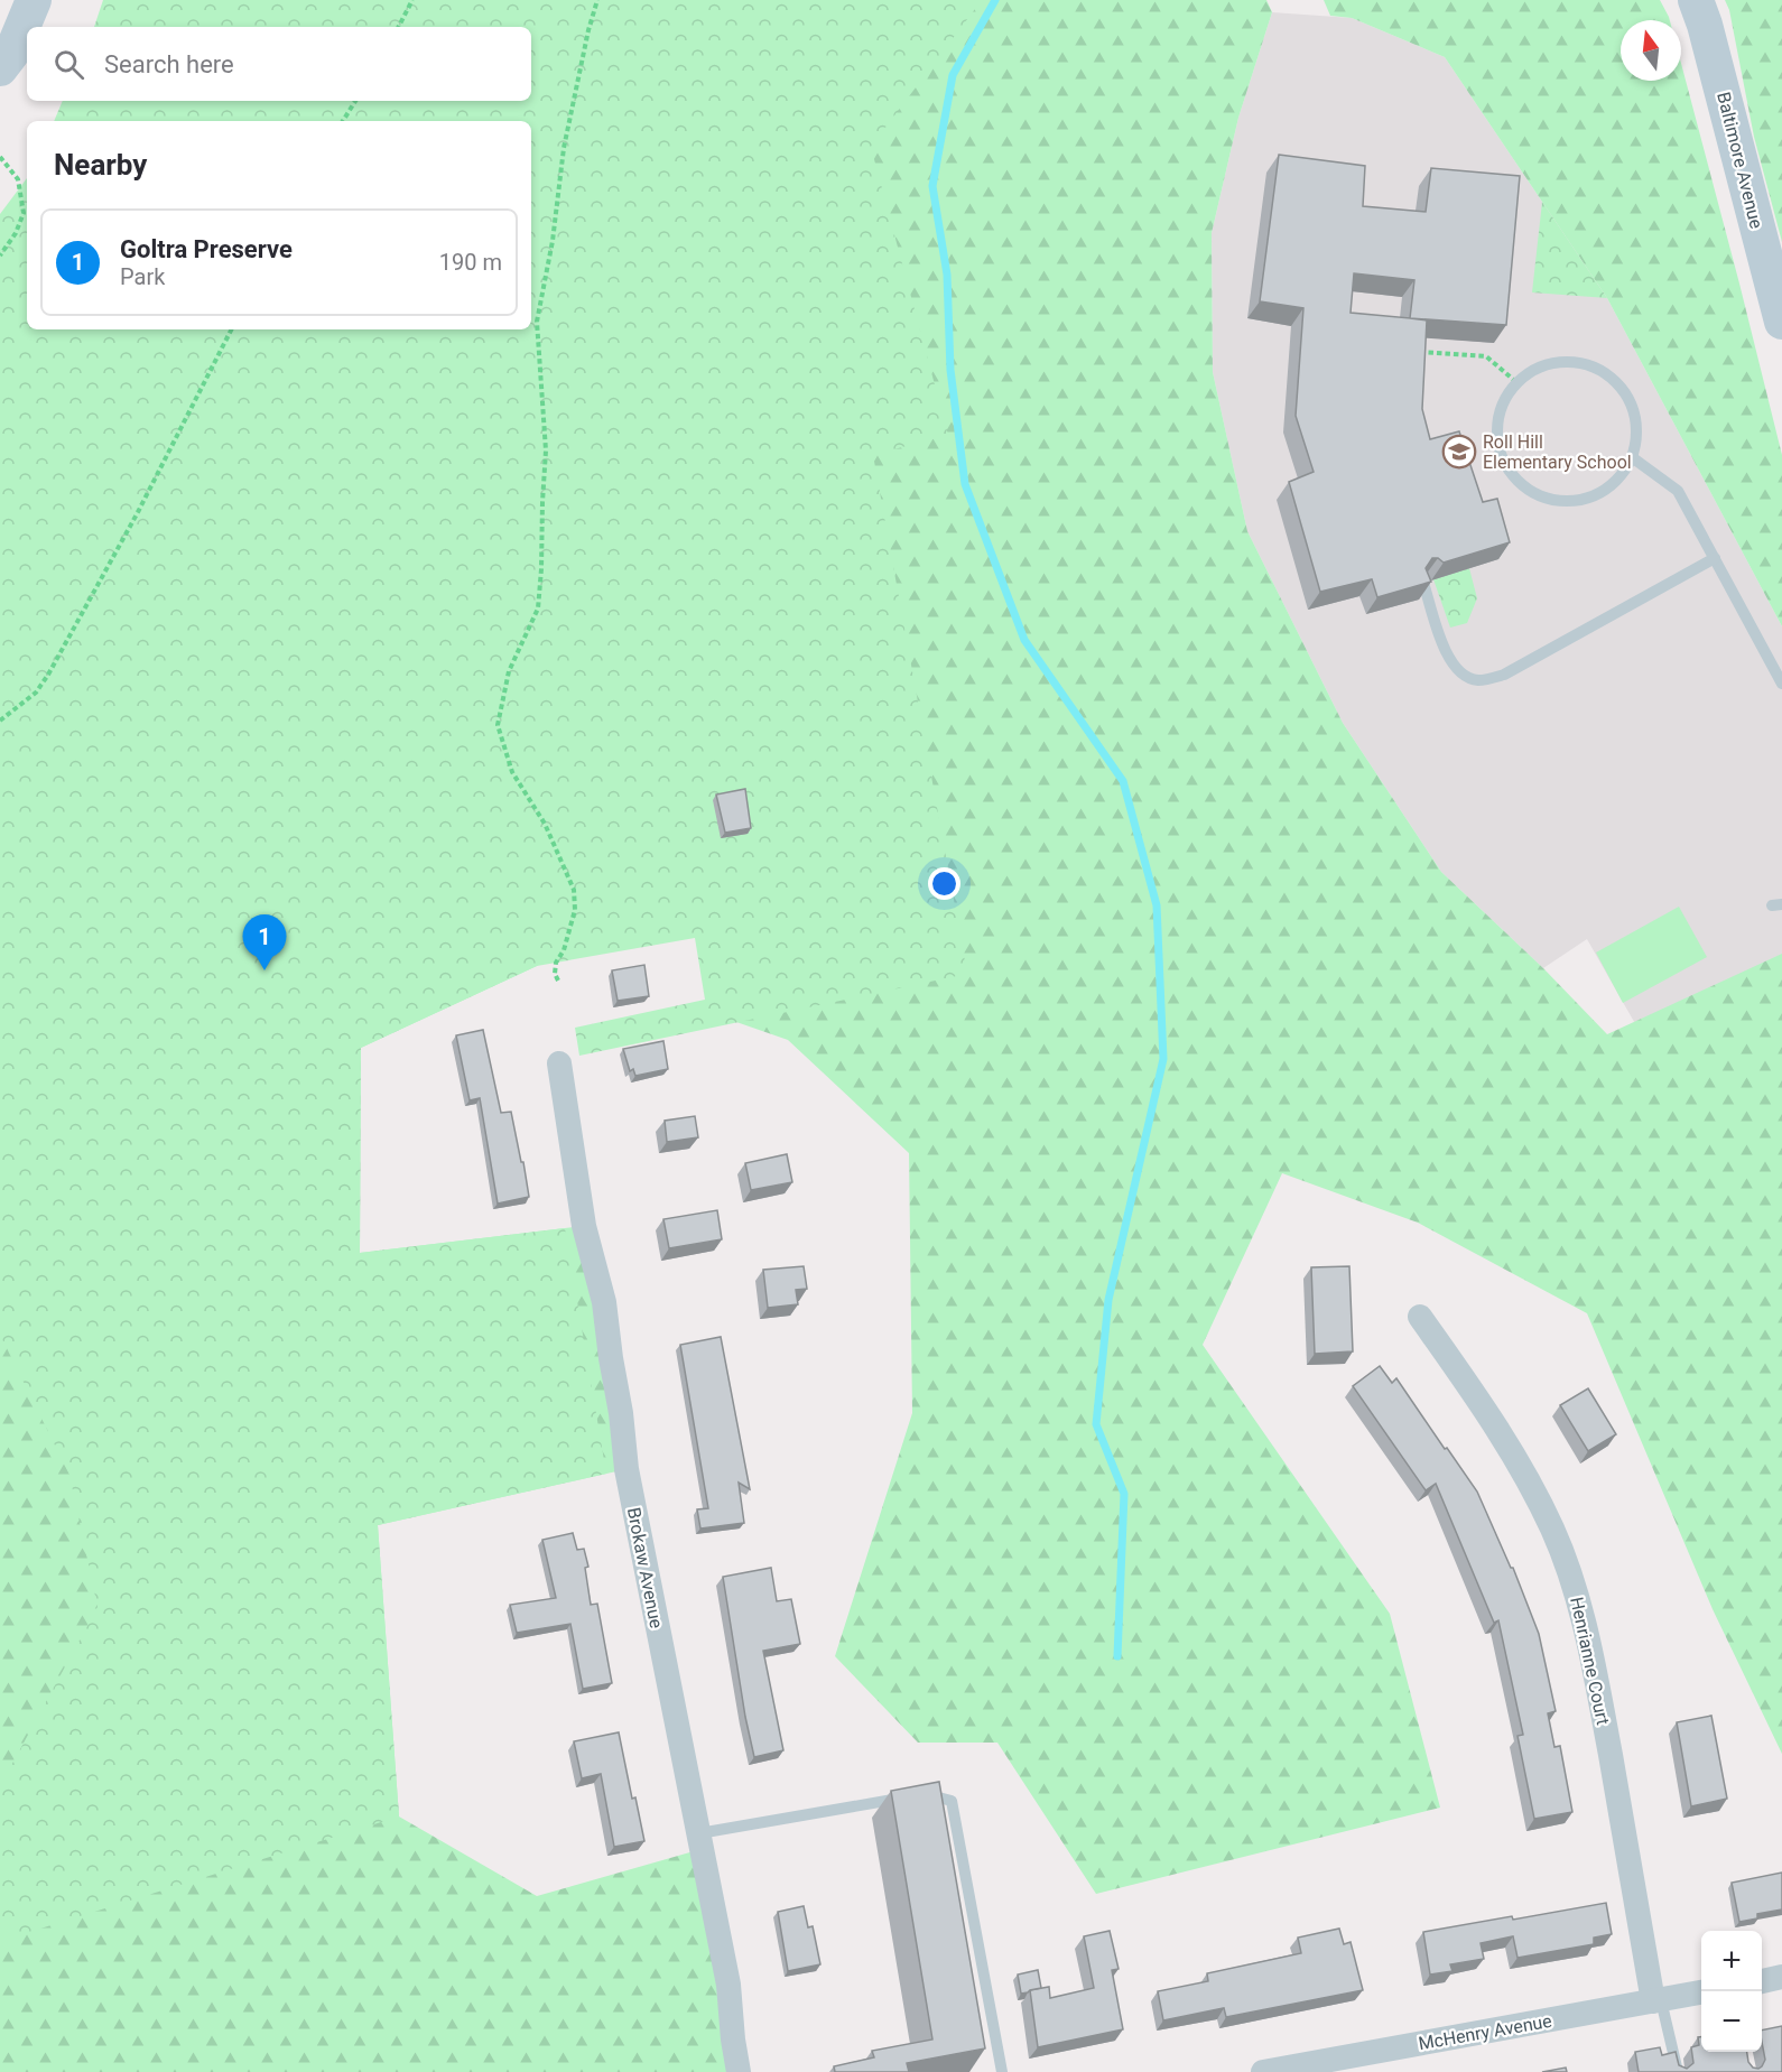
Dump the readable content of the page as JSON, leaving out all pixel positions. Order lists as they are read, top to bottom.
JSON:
{
  "streets": {
    "street": [
      "Baltimore Avenue",
      "Brokaw Avenue",
      "Henrianne Court",
      "McHenry Avenue"
    ]
  },
  "crossings": [
    ["Henrianne Court", "McHenry Avenue"]
  ],
  "places": {
    "school or university": ["Roll Hill Elementary School"]
  },
  "north": "top",
  "page": {
    "search": "Search here",
    "heading": "Nearby",
    "list": [
      {
        "mark": "1",
        "name": "Goltra Preserve",
        "note": "Park",
        "value": "190 m"
      }
    ],
    "pins": "1",
    "map_buttons": ["+", "−"]
  }
}
